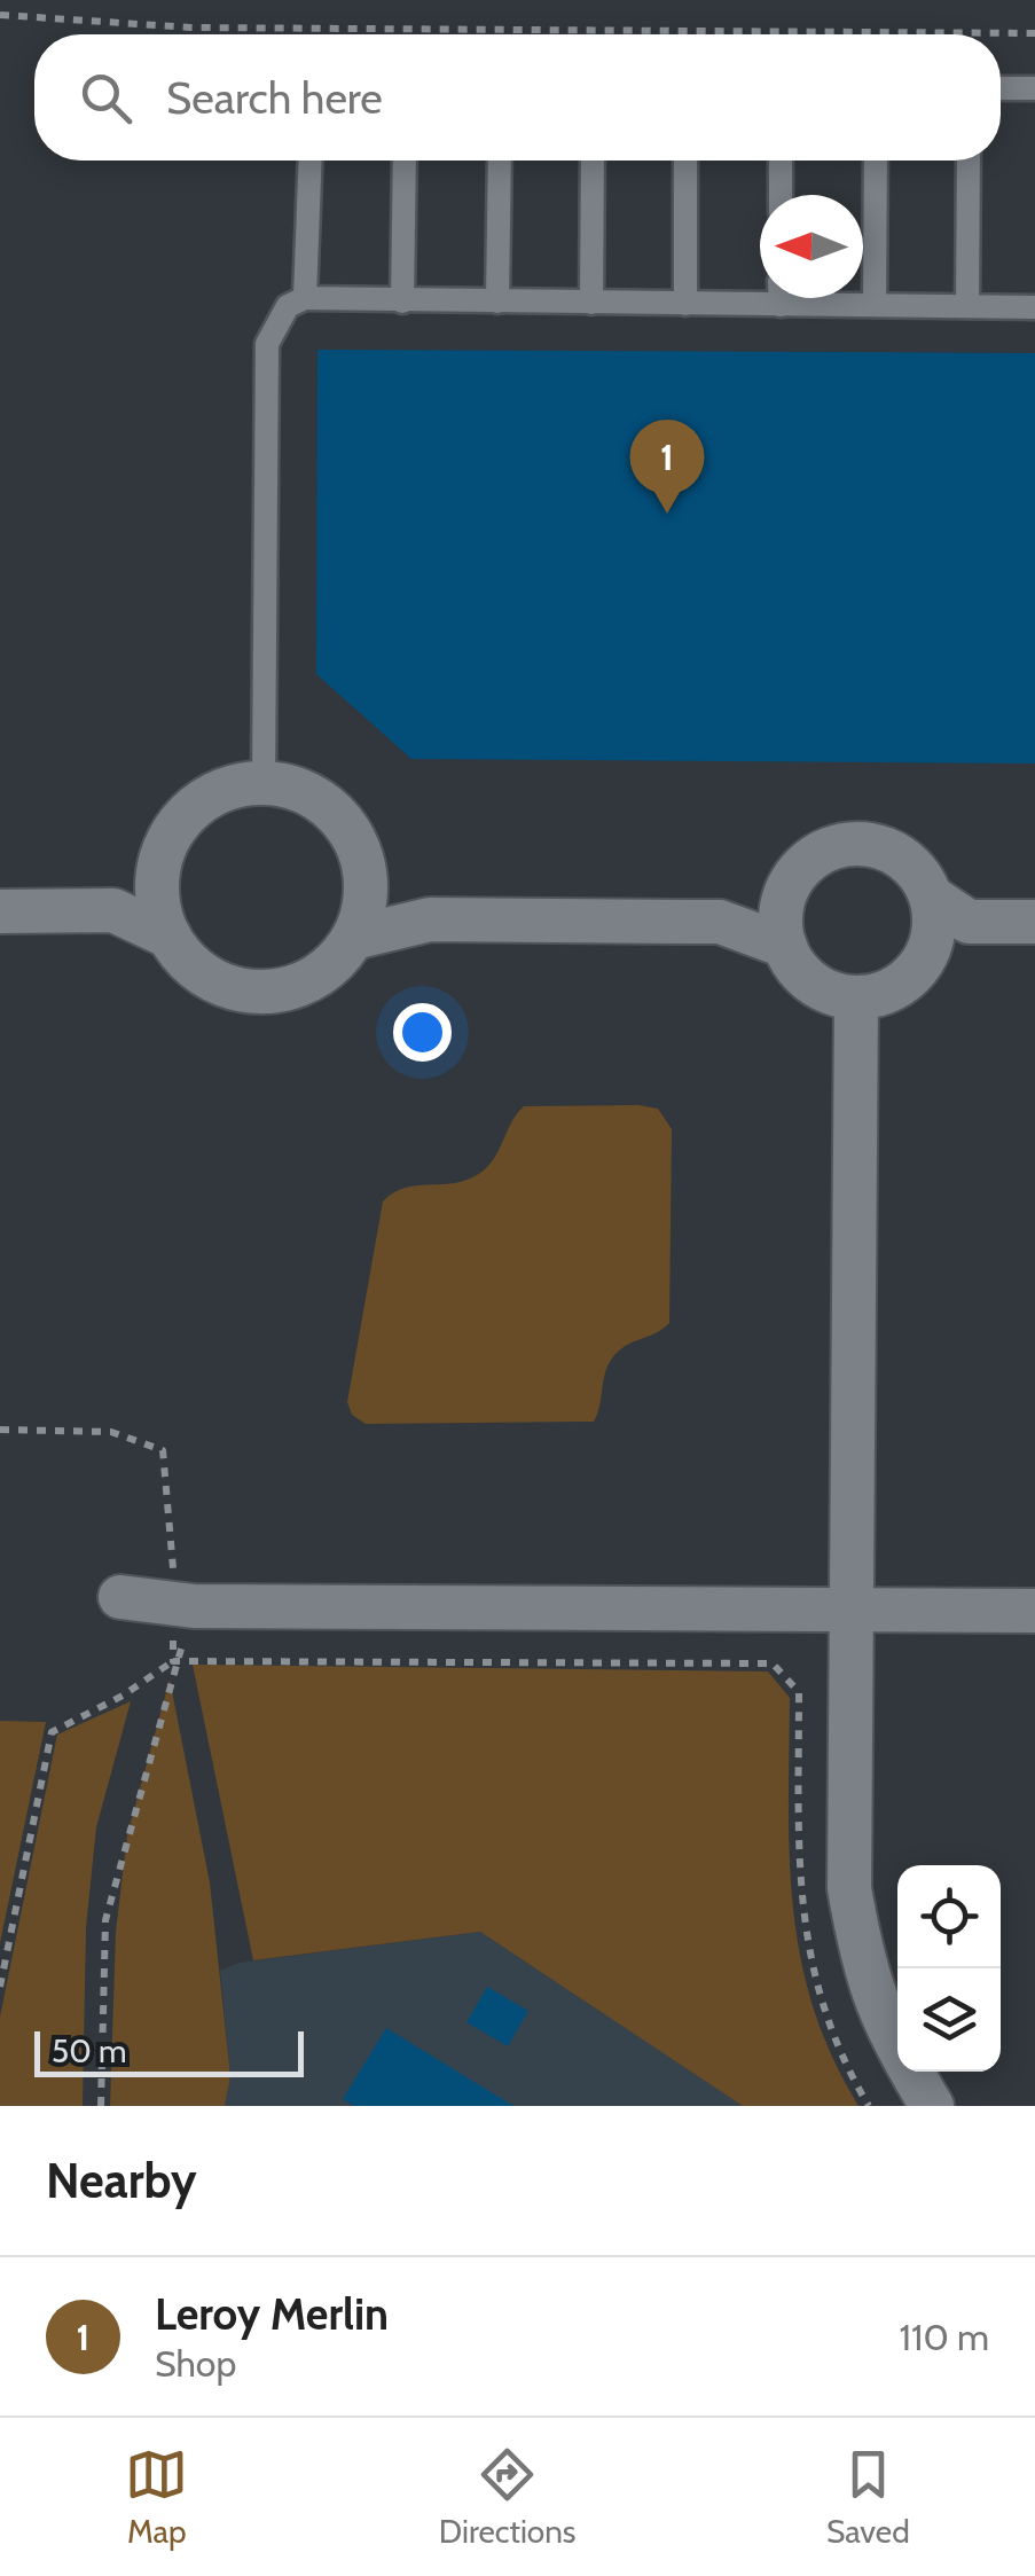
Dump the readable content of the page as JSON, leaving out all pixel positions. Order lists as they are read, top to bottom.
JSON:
{
  "scale_bar": "50 m",
  "north": "left",
  "page": {
    "search": "Search here",
    "pins": "1",
    "scale": "50 m",
    "heading": "Nearby",
    "list": [
      {
        "mark": "1",
        "name": "Leroy Merlin",
        "note": "Shop",
        "value": "110 m"
      }
    ],
    "nav": ["Map", "Directions", "Saved"]
  }
}
